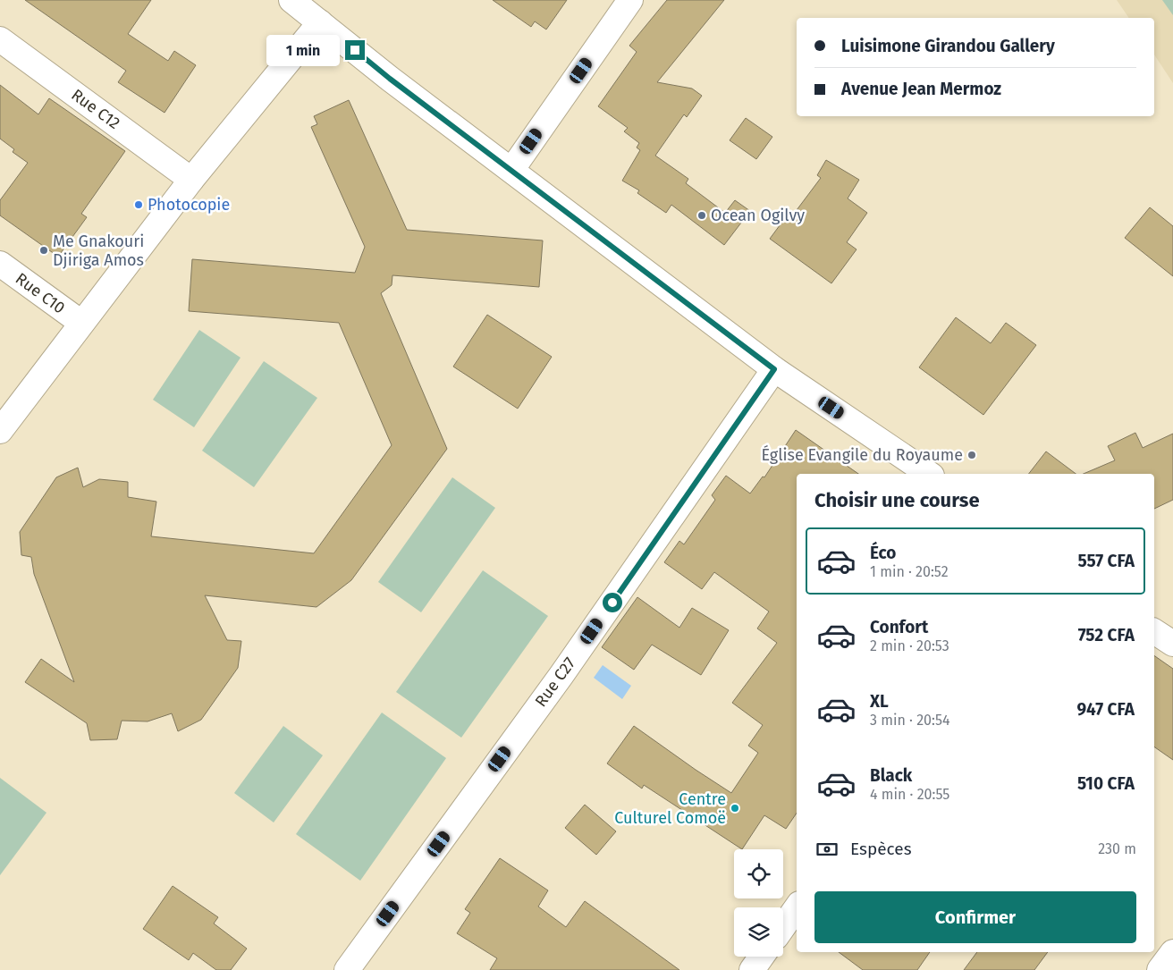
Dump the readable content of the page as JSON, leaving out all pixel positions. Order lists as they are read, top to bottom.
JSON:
{
  "streets": {
    "street": ["Rue C12", "Rue C10", "Rue C27"]
  },
  "places": [
    "Photocopie",
    "Ocean Ogilvy",
    "Me Gnakouri Djiriga Amos",
    "Église Evangile du Royaume",
    "Centre Culturel Comoë"
  ],
  "page": {
    "banner": ["Luisimone Girandou Gallery", "Avenue Jean Mermoz"],
    "bubble": "1 min",
    "heading": "Choisir une course",
    "list": [
      {
        "name": "Éco",
        "note": "1 min · 20:52",
        "value": "557 CFA"
      },
      {
        "name": "Confort",
        "note": "2 min · 20:53",
        "value": "752 CFA"
      },
      {
        "name": "XL",
        "note": "3 min · 20:54",
        "value": "947 CFA"
      },
      {
        "name": "Black",
        "note": "4 min · 20:55",
        "value": "510 CFA"
      }
    ],
    "pay": ["Espèces", "230 m"],
    "buttons": "Confirmer"
  }
}
